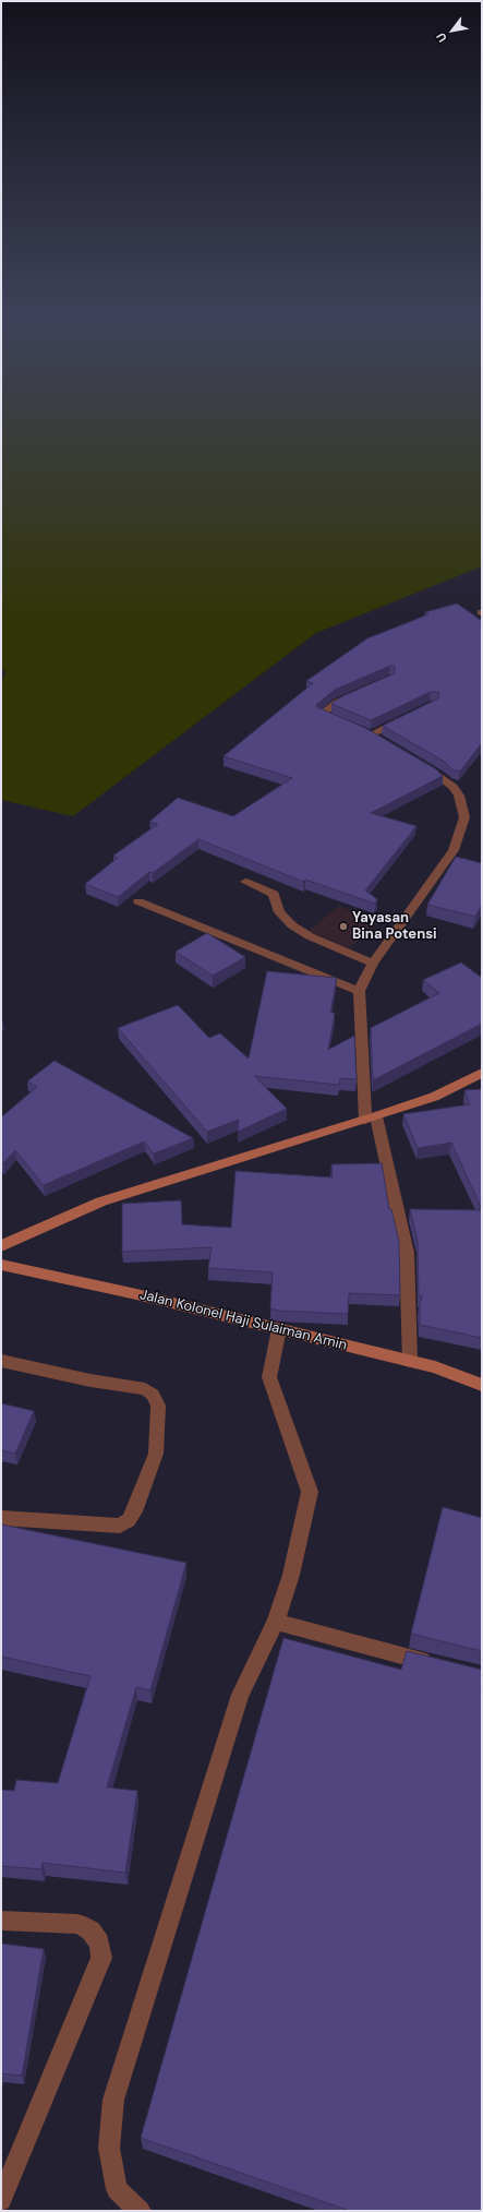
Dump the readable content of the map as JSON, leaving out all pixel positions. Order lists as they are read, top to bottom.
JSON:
{
  "streets": {
    "street": ["Jalan Kolonel Haji Sulaiman Amin"]
  },
  "places": ["Yayasan Bina Potensi"],
  "north": "bottom left"
}
